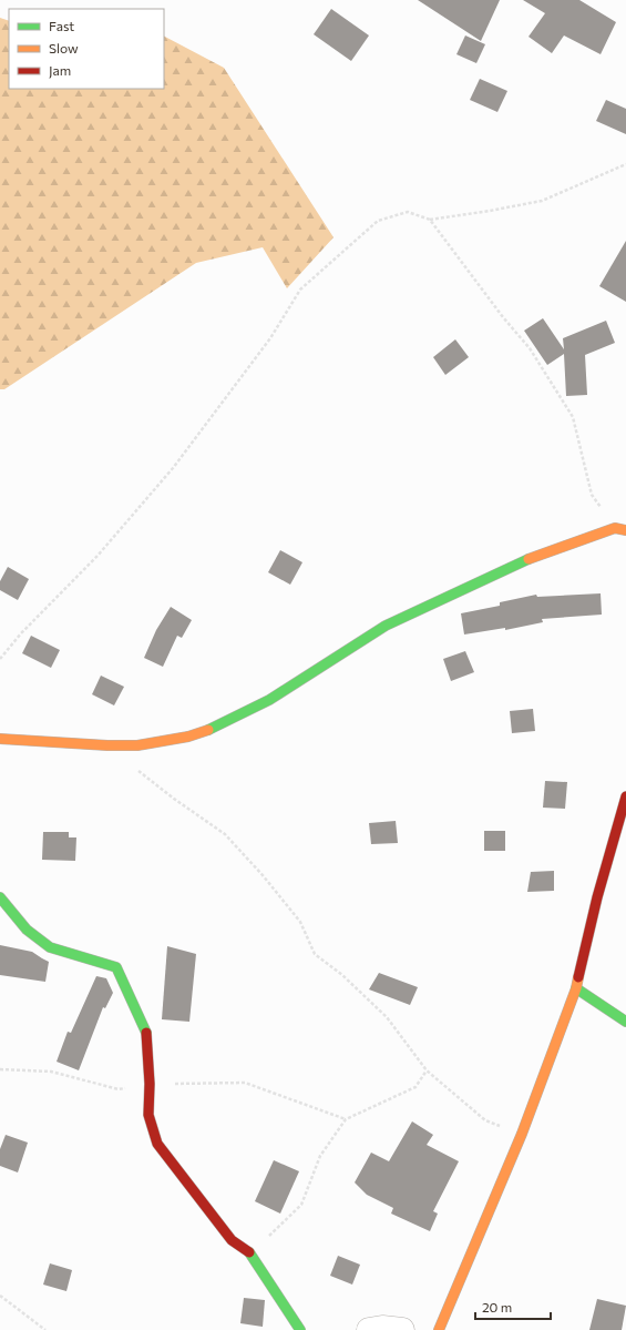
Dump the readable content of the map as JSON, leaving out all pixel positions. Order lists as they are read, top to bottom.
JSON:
{
  "legend": ["Fast", "Slow", "Jam"],
  "scale_bar": "20 m"
}
